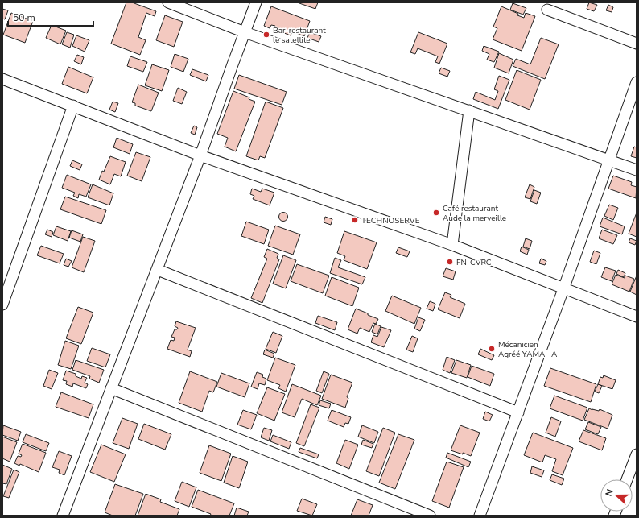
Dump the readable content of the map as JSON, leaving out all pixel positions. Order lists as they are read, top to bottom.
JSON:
{
  "places": [
    "Bar-restaurant le satellite",
    "Café restaurant Aude la merveille",
    "TECHNOSERVE",
    "FN-CVPC",
    "Mécanicien Agréé YAMAHA"
  ],
  "scale_bar": "50 m",
  "north": "left"
}
